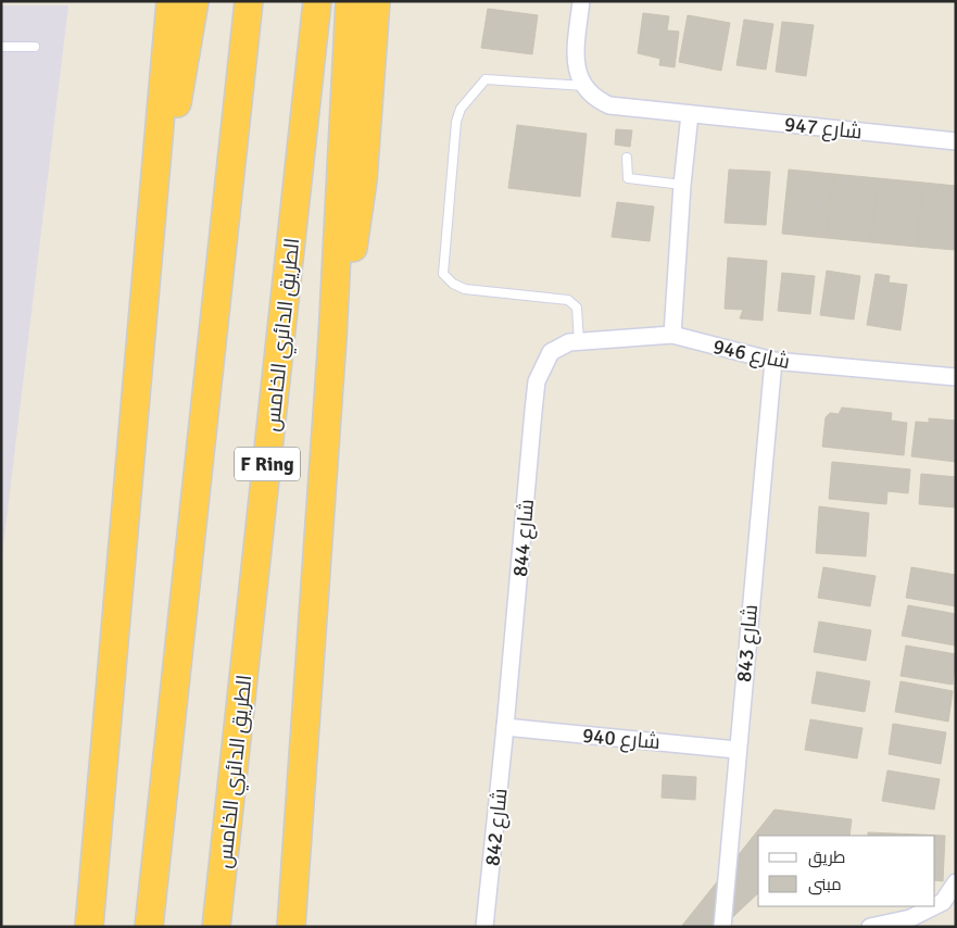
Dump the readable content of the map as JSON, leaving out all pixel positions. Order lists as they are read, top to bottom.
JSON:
{
  "streets": {
    "highway": ["الطريق الدائري الخامس", "F Ring"],
    "street": [
      "شارع 947",
      "شارع 946",
      "شارع 844",
      "شارع 843",
      "شارع 940",
      "شارع 842"
    ]
  },
  "crossings": [
    ["شارع 946", "شارع 844"],
    ["شارع 946", "شارع 843"],
    ["شارع 844", "شارع 940"],
    ["شارع 844", "شارع 842"],
    ["شارع 843", "شارع 940"],
    ["شارع 940", "شارع 842"]
  ],
  "legend": ["طريق", "مبنى"]
}
